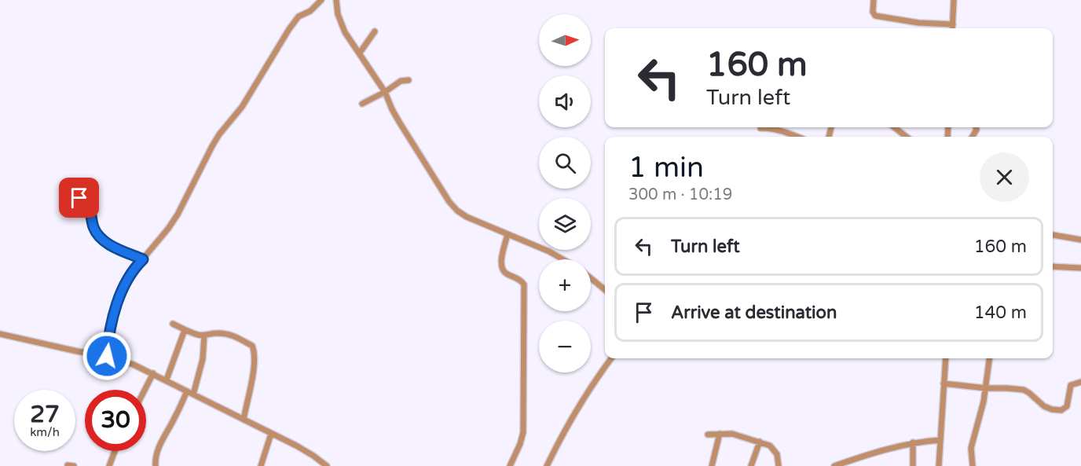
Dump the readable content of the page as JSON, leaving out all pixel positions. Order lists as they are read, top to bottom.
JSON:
{
  "north": "right",
  "page": {
    "map_buttons": ["+", "−"],
    "turn": ["160 m", "Turn left"],
    "heading": ["1 min", "300 m · 10:19"],
    "list": [
      {
        "name": "Turn left",
        "value": "160 m"
      },
      {
        "name": "Arrive at destination",
        "value": "140 m"
      }
    ],
    "speed": "27 km/h",
    "limit": "30"
  }
}
